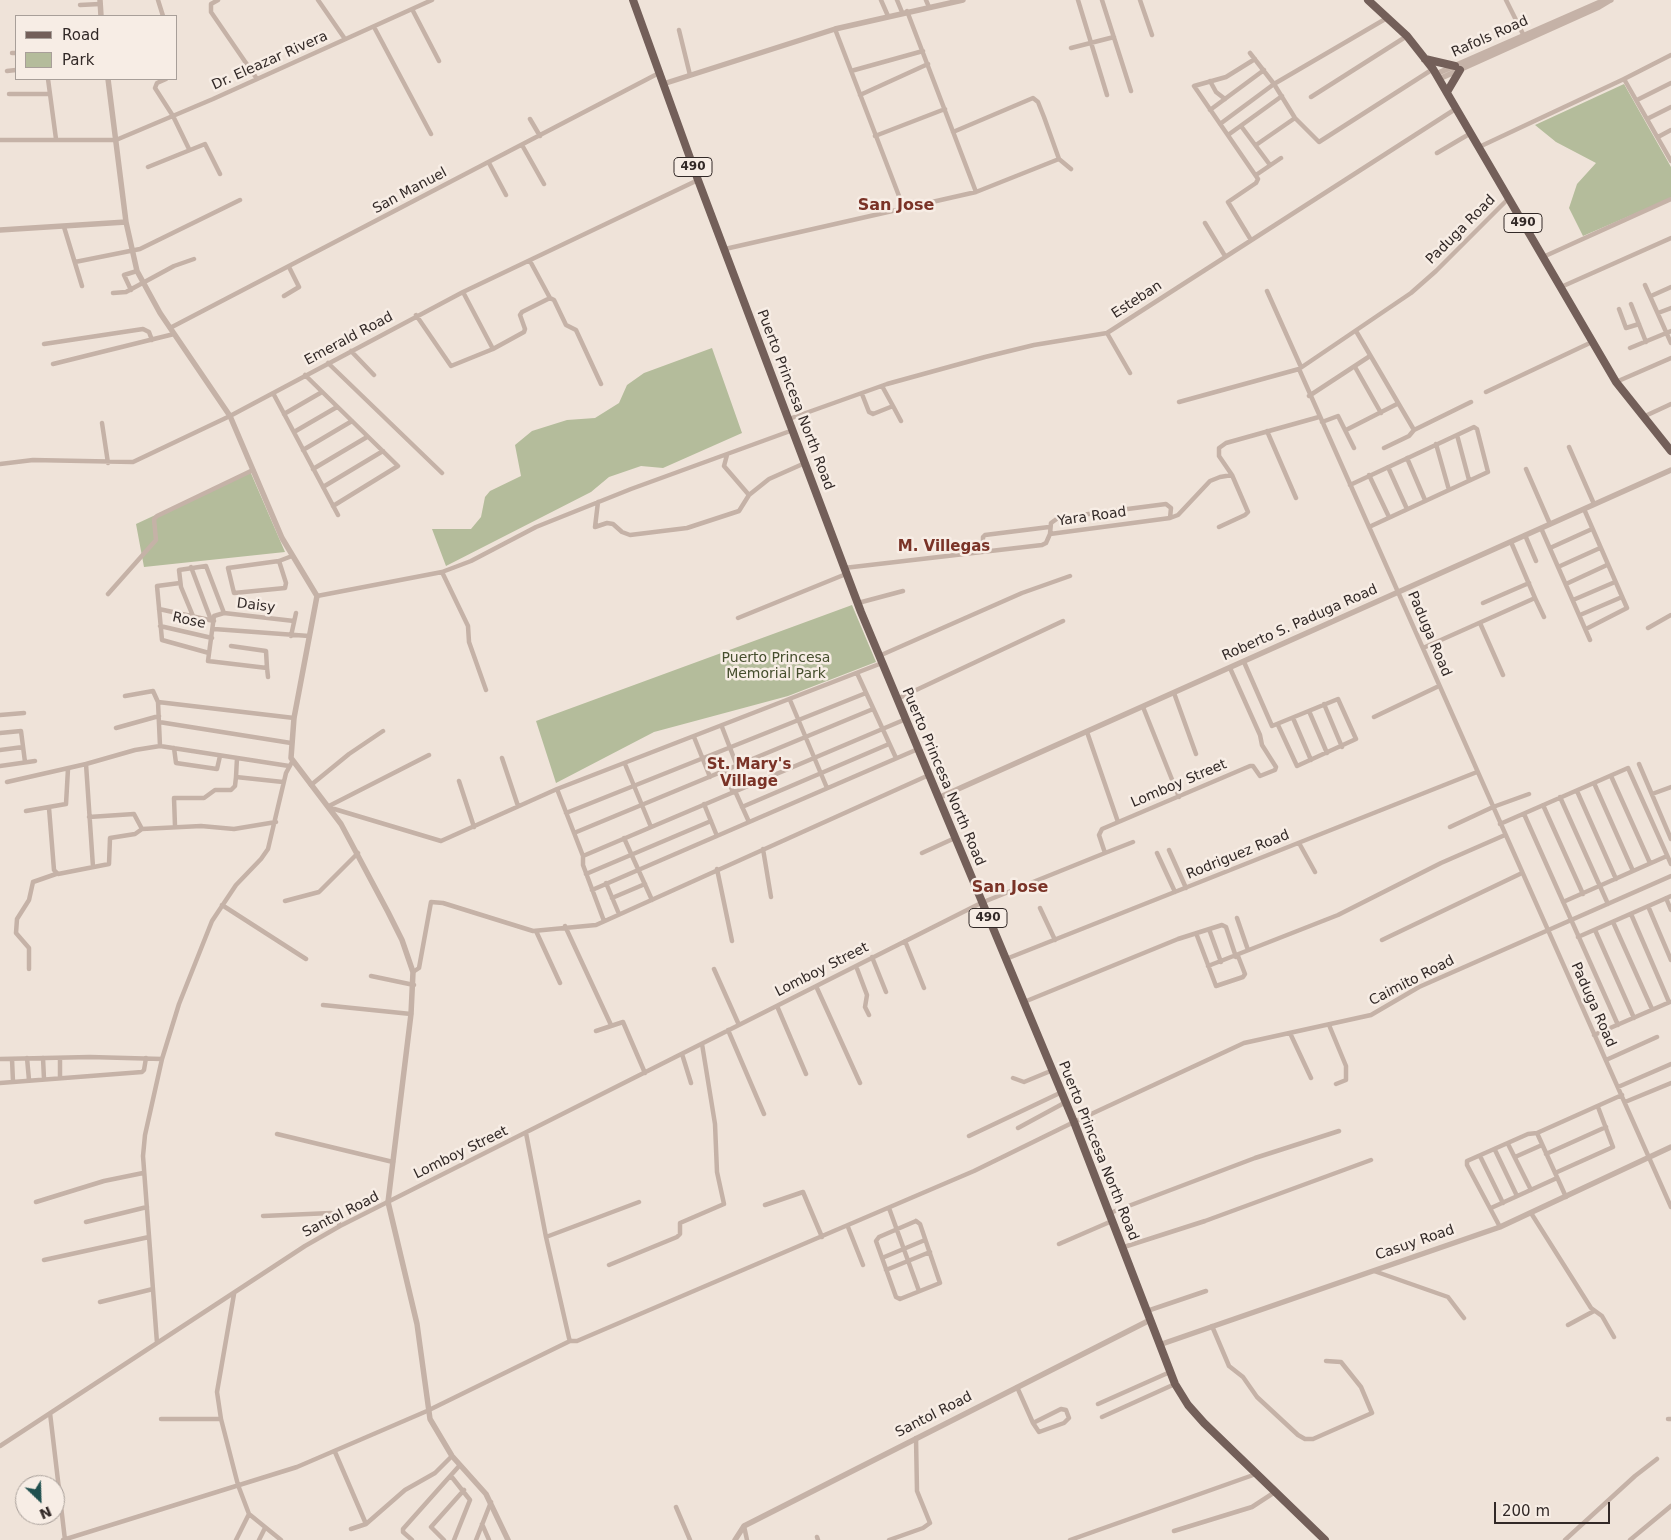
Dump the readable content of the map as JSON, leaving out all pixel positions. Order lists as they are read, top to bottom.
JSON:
{
  "streets": {
    "main road": ["490", "Puerto Princesa North Road"],
    "street": [
      "Rafols Road",
      "Dr. Eleazar Rivera",
      "San Manuel",
      "Paduga Road",
      "Esteban",
      "Emerald Road",
      "Yara Road",
      "Daisy",
      "Rose",
      "Roberto S. Paduga Road",
      "Lomboy Street",
      "Rodriguez Road",
      "Caimito Road",
      "Santol Road",
      "Casuy Road"
    ]
  },
  "crossings": [
    ["Rafols Road", "490"],
    ["490", "Paduga Road"],
    ["490", "Esteban"],
    ["San Manuel", "Puerto Princesa North Road"],
    ["Paduga Road", "Roberto S. Paduga Road"],
    ["Paduga Road", "Rodriguez Road"],
    ["Paduga Road", "Caimito Road"],
    ["Paduga Road", "Casuy Road"],
    ["Esteban", "Puerto Princesa North Road"],
    ["Emerald Road", "Puerto Princesa North Road"],
    ["Puerto Princesa North Road", "Yara Road"],
    ["Puerto Princesa North Road", "Roberto S. Paduga Road"],
    ["Puerto Princesa North Road", "Lomboy Street"],
    ["Puerto Princesa North Road", "Rodriguez Road"],
    ["Puerto Princesa North Road", "Caimito Road"],
    ["Puerto Princesa North Road", "Santol Road"],
    ["Puerto Princesa North Road", "Casuy Road"],
    ["Roberto S. Paduga Road", "Lomboy Street"],
    ["Lomboy Street", "Santol Road"],
    ["Caimito Road", "Santol Road"]
  ],
  "districts": [
    "San Jose",
    "M. Villegas",
    "St. Mary's Village",
    "San Jose"
  ],
  "parks": ["Puerto Princesa Memorial Park"],
  "legend": ["Road", "Park"],
  "scale_bar": "200 m",
  "north": "bottom right"
}
